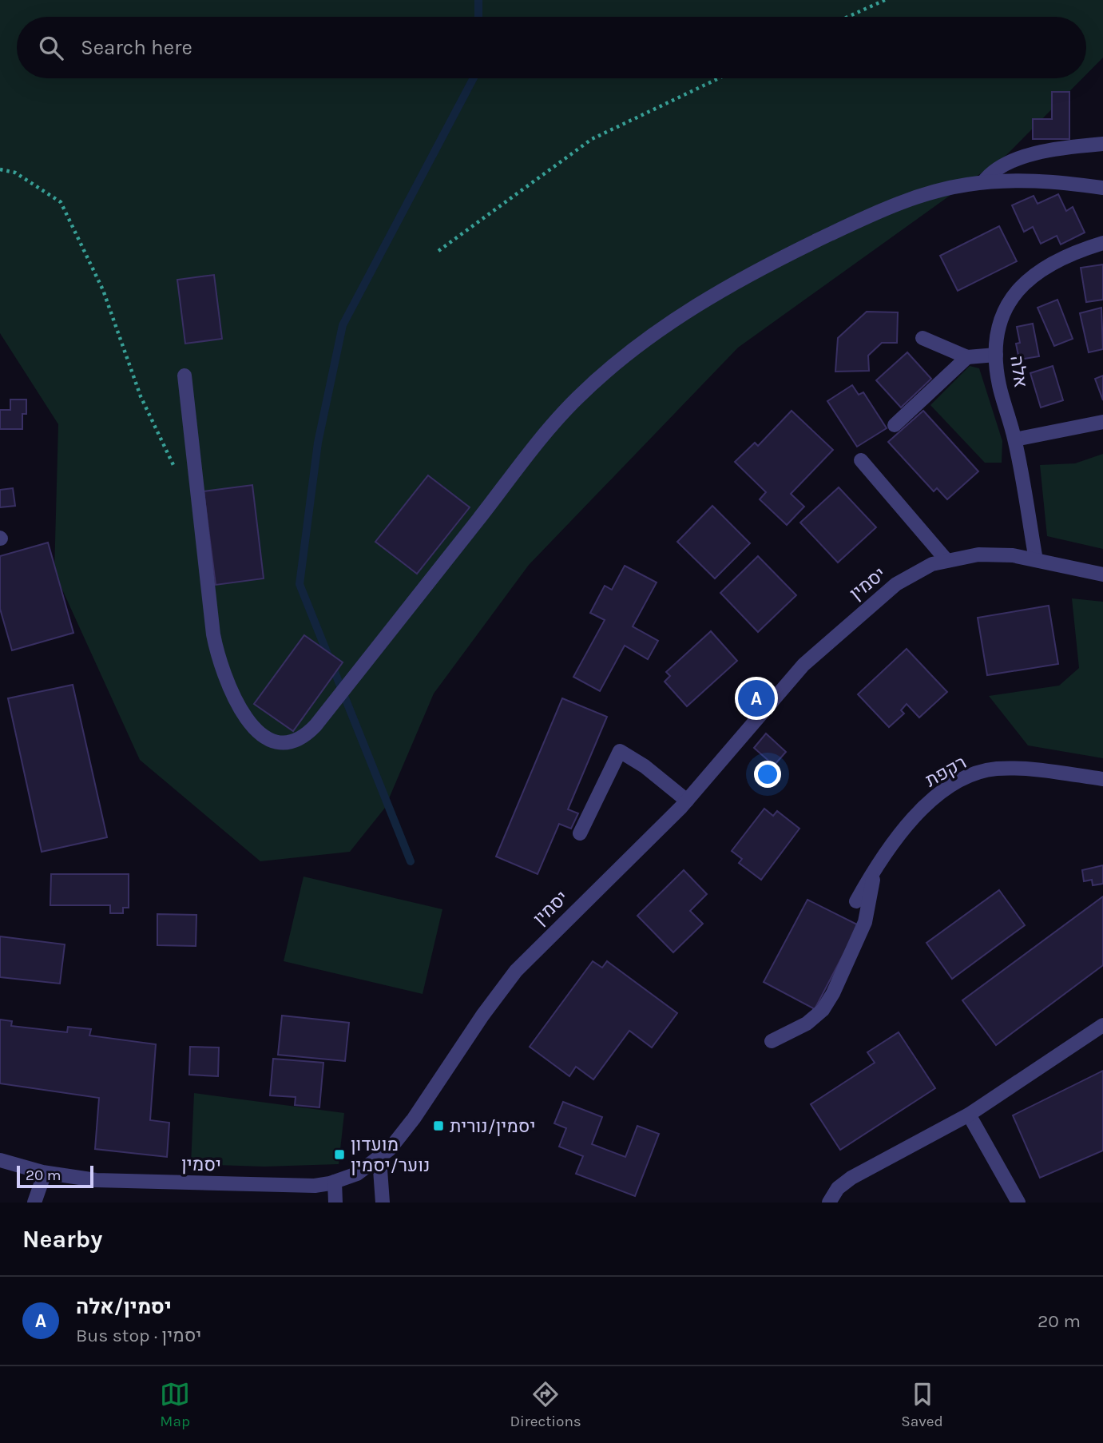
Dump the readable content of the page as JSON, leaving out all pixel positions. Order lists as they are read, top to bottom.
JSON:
{
  "streets": {
    "street": ["אלה", "יסמין", "רקפת"]
  },
  "crossings": [
    ["אלה", "יסמין"]
  ],
  "places": {
    "transit": ["יסמין/נורית", "מועדון נוער/יסמין"]
  },
  "scale_bar": "20 m",
  "page": {
    "search": "Search here",
    "pins": "A",
    "scale": "20 m",
    "heading": "Nearby",
    "list": [
      {
        "mark": "A",
        "name": "יסמין/אלה",
        "note": "Bus stop · יסמין",
        "value": "20 m"
      }
    ],
    "nav": ["Map", "Directions", "Saved"]
  }
}
